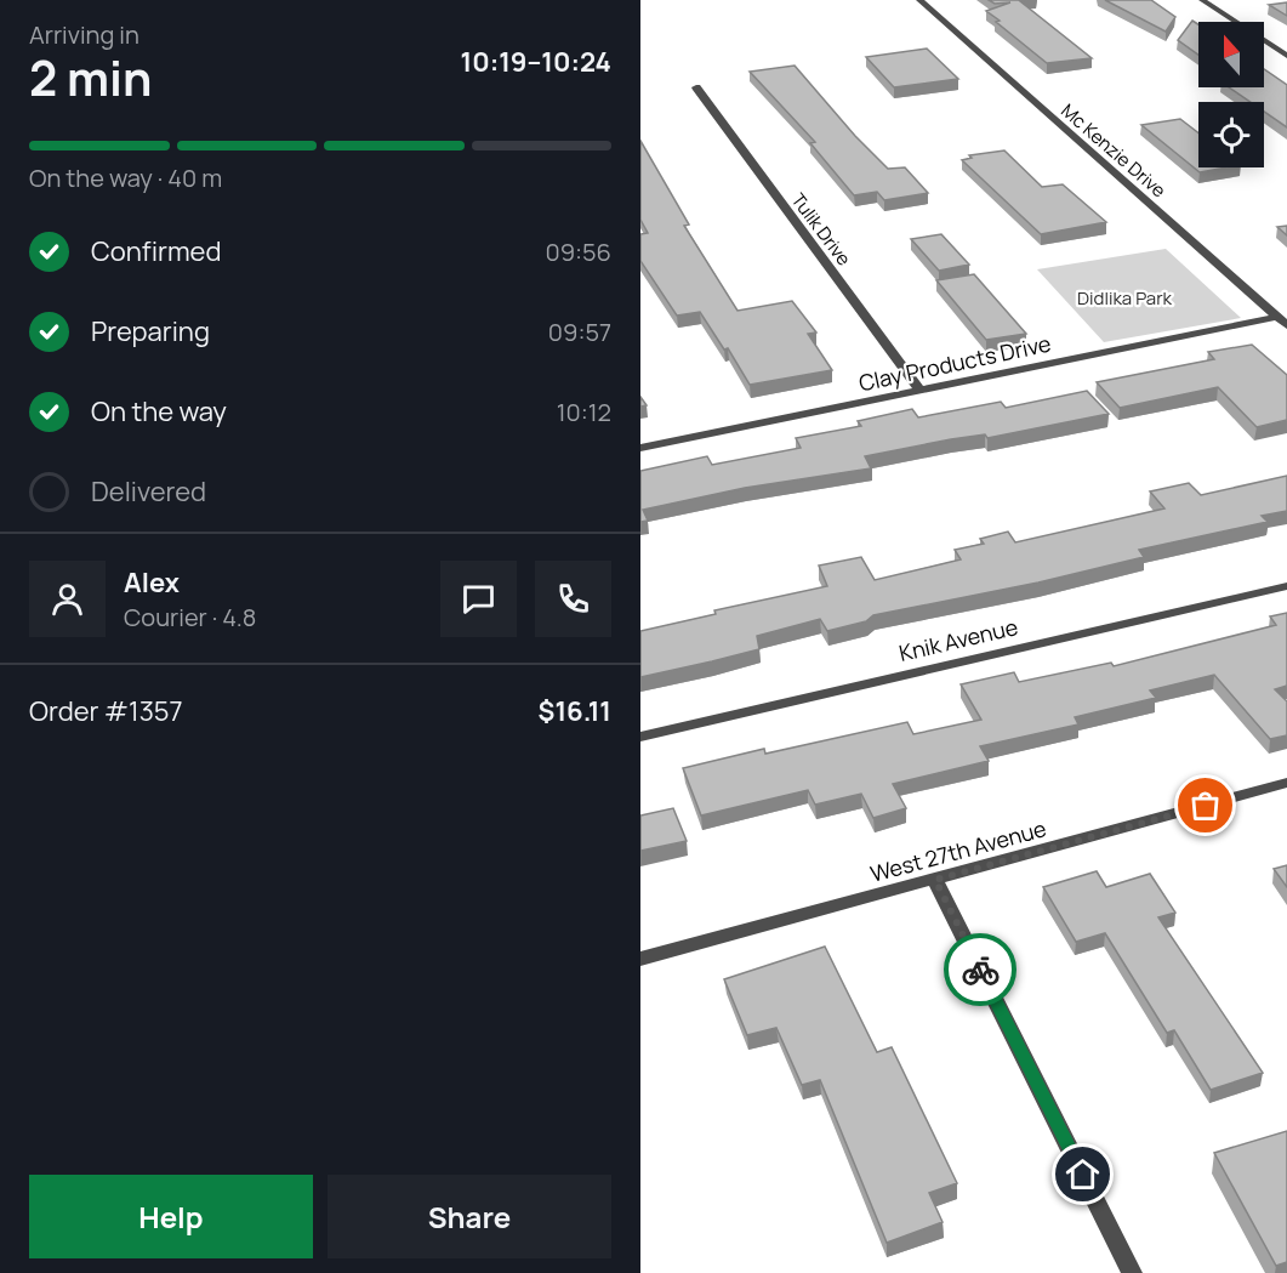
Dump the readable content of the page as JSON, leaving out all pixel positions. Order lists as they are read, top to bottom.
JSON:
{
  "streets": {
    "street": [
      "Mc Kenzie Drive",
      "Tulik Drive",
      "Clay Products Drive",
      "Knik Avenue",
      "West 27th Avenue"
    ]
  },
  "crossings": [
    ["Mc Kenzie Drive", "Clay Products Drive"],
    ["Tulik Drive", "Clay Products Drive"]
  ],
  "parks": ["Didlika Park"],
  "north": "top",
  "page": {
    "heading": ["2 min", "Arriving in", "10:19–10:24"],
    "panel": [
      "Alex",
      "Courier · 4.8",
      "Order #1357",
      "$16.11"
    ],
    "bar": "On the way · 40 m",
    "list": [
      ["Confirmed", "09:56"],
      ["Preparing", "09:57"],
      ["On the way", "10:12"],
      "Delivered"
    ],
    "buttons": ["Help", "Share"]
  }
}
